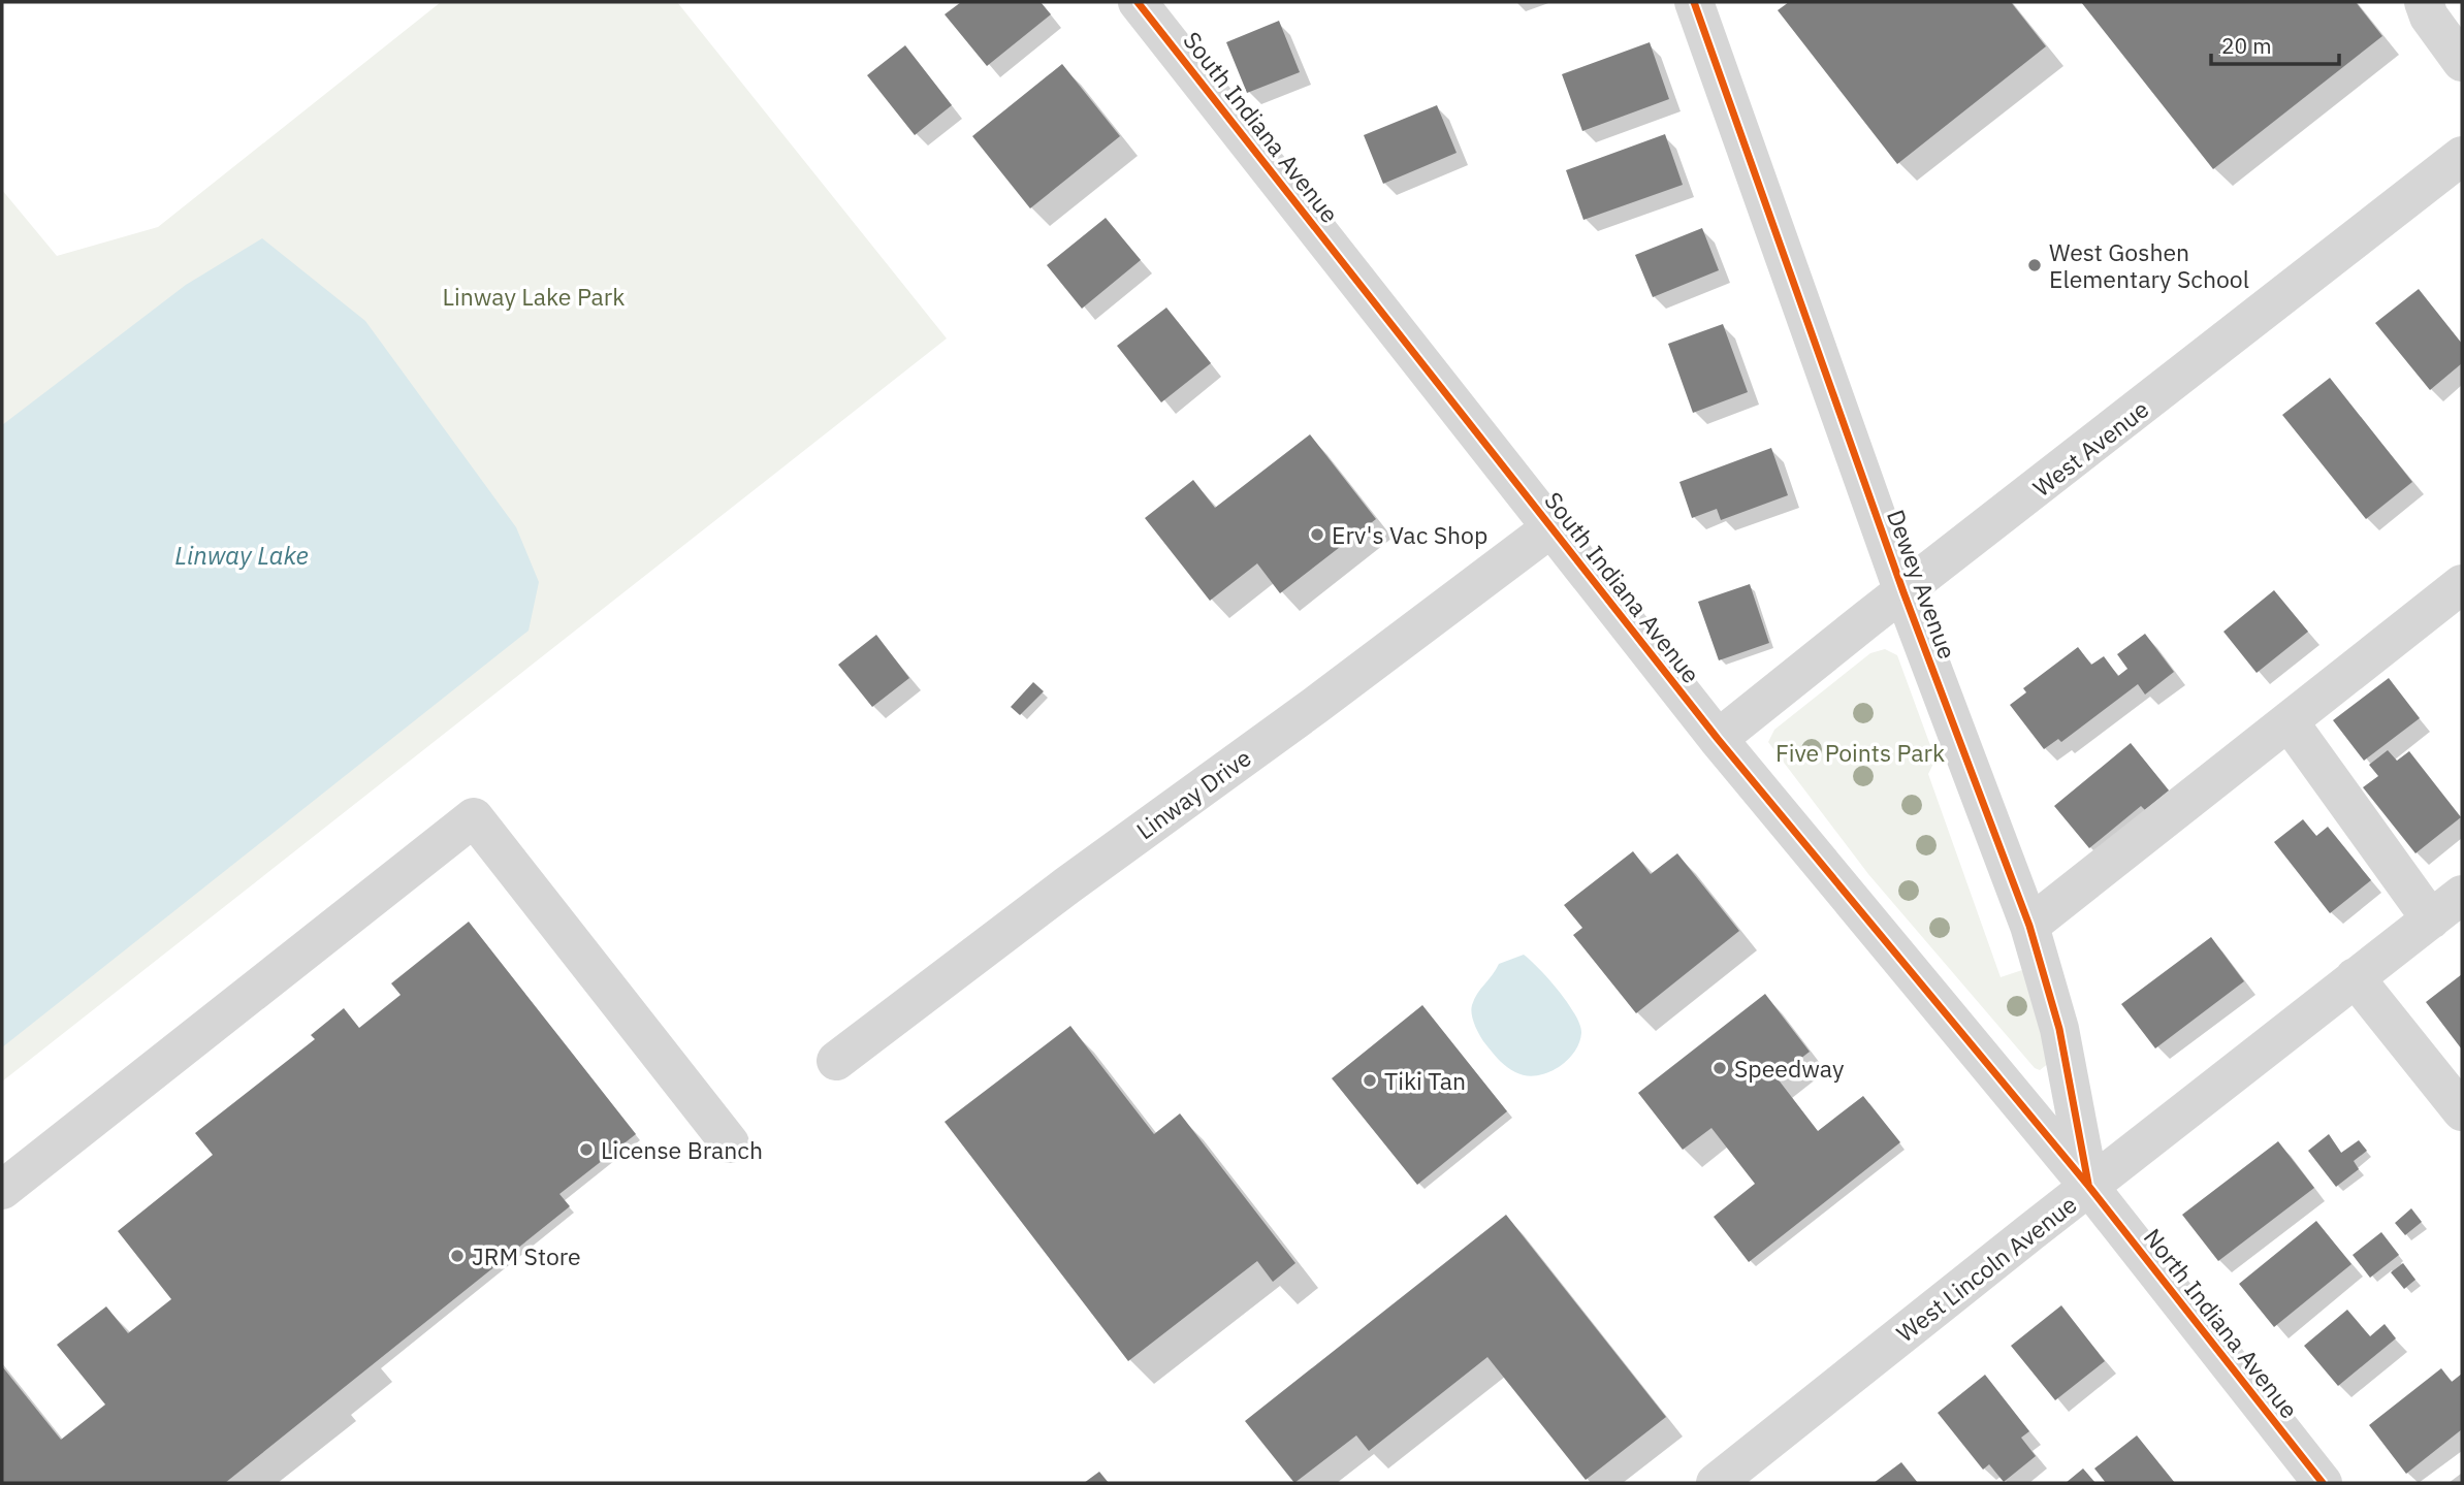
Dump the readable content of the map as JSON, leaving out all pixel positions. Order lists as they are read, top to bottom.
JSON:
{
  "streets": {
    "street": [
      "South Indiana Avenue",
      "West Avenue",
      "Dewey Avenue",
      "Linway Drive",
      "West Lincoln Avenue",
      "North Indiana Avenue"
    ]
  },
  "crossings": [
    ["South Indiana Avenue", "West Avenue"],
    ["South Indiana Avenue", "Dewey Avenue"],
    ["South Indiana Avenue", "Linway Drive"],
    ["South Indiana Avenue", "West Lincoln Avenue"],
    ["South Indiana Avenue", "North Indiana Avenue"],
    ["West Avenue", "Dewey Avenue"],
    ["Dewey Avenue", "West Lincoln Avenue"],
    ["Dewey Avenue", "North Indiana Avenue"],
    ["West Lincoln Avenue", "North Indiana Avenue"]
  ],
  "water": ["Linway Lake"],
  "parks": ["Linway Lake Park", "Five Points Park"],
  "places": [
    "West Goshen Elementary School",
    "Erv's Vac Shop",
    "Speedway",
    "Tiki Tan",
    "License Branch",
    "JRM Store"
  ],
  "scale_bar": "20 m"
}
